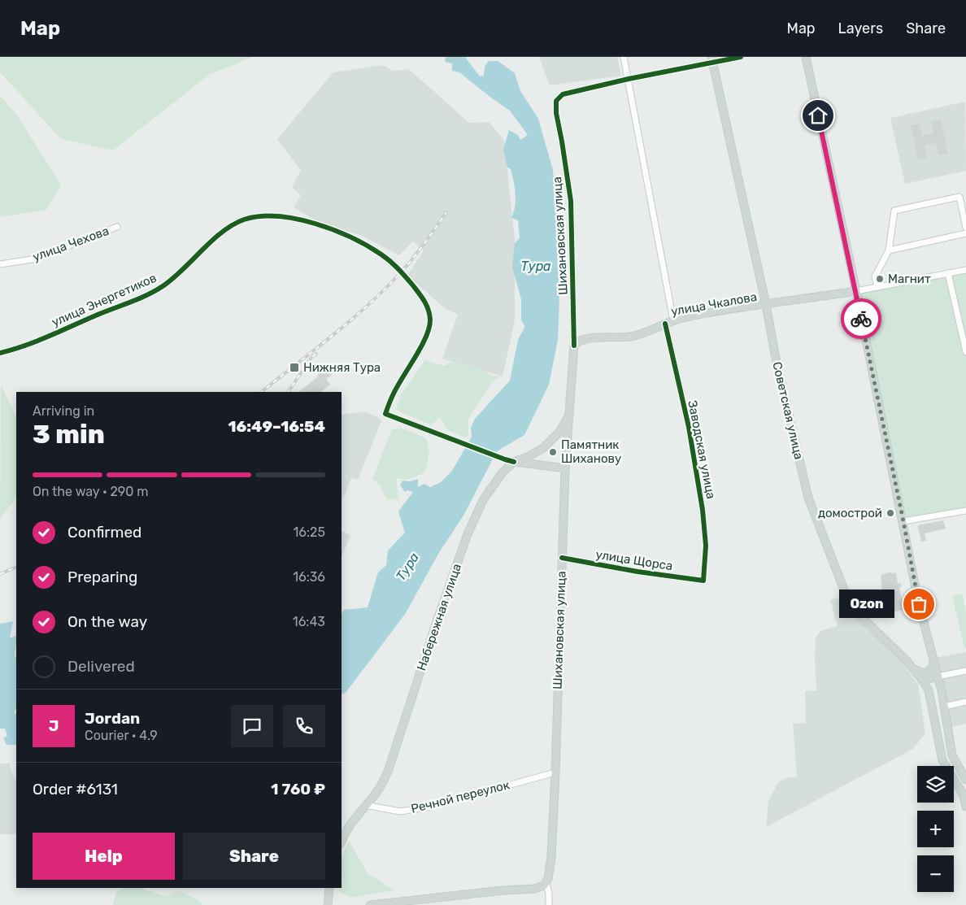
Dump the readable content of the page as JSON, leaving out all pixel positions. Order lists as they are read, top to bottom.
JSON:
{
  "streets": {
    "main road": [
      "Шихановская улица",
      "улица Чкалова",
      "Советская улица",
      "Набережная улица"
    ],
    "street": [
      "улица Чехова",
      "улица Энергетиков",
      "Заводская улица",
      "улица Щорса",
      "Речной переулок"
    ]
  },
  "crossings": [
    ["Шихановская улица", "улица Чкалова"],
    ["Шихановская улица", "улица Щорса"],
    ["Шихановская улица", "Набережная улица"],
    ["Шихановская улица", "Речной переулок"],
    ["улица Энергетиков", "Набережная улица"],
    ["улица Чкалова", "Советская улица"],
    ["улица Чкалова", "Заводская улица"],
    ["Заводская улица", "улица Щорса"],
    ["Набережная улица", "Речной переулок"]
  ],
  "water": ["Тура"],
  "places": {
    "other": [
      "Магнит",
      "Памятник Шиханову",
      "домострой",
      "Ozon"
    ],
    "transit": ["Нижняя Тура"]
  },
  "page": {
    "header": "Map",
    "nav": ["Map", "Layers", "Share"],
    "heading": ["3 min", "Arriving in", "16:49–16:54"],
    "panel": [
      "Jordan",
      "Courier · 4.9",
      "Order #6131",
      "1 760 ₽"
    ],
    "bar": "On the way · 290 m",
    "list": [
      ["Confirmed", "16:25"],
      ["Preparing", "16:36"],
      ["On the way", "16:43"],
      "Delivered"
    ],
    "bubble": "Ozon",
    "round": "J",
    "map_buttons": ["+", "−"],
    "buttons": ["Help", "Share"]
  }
}
